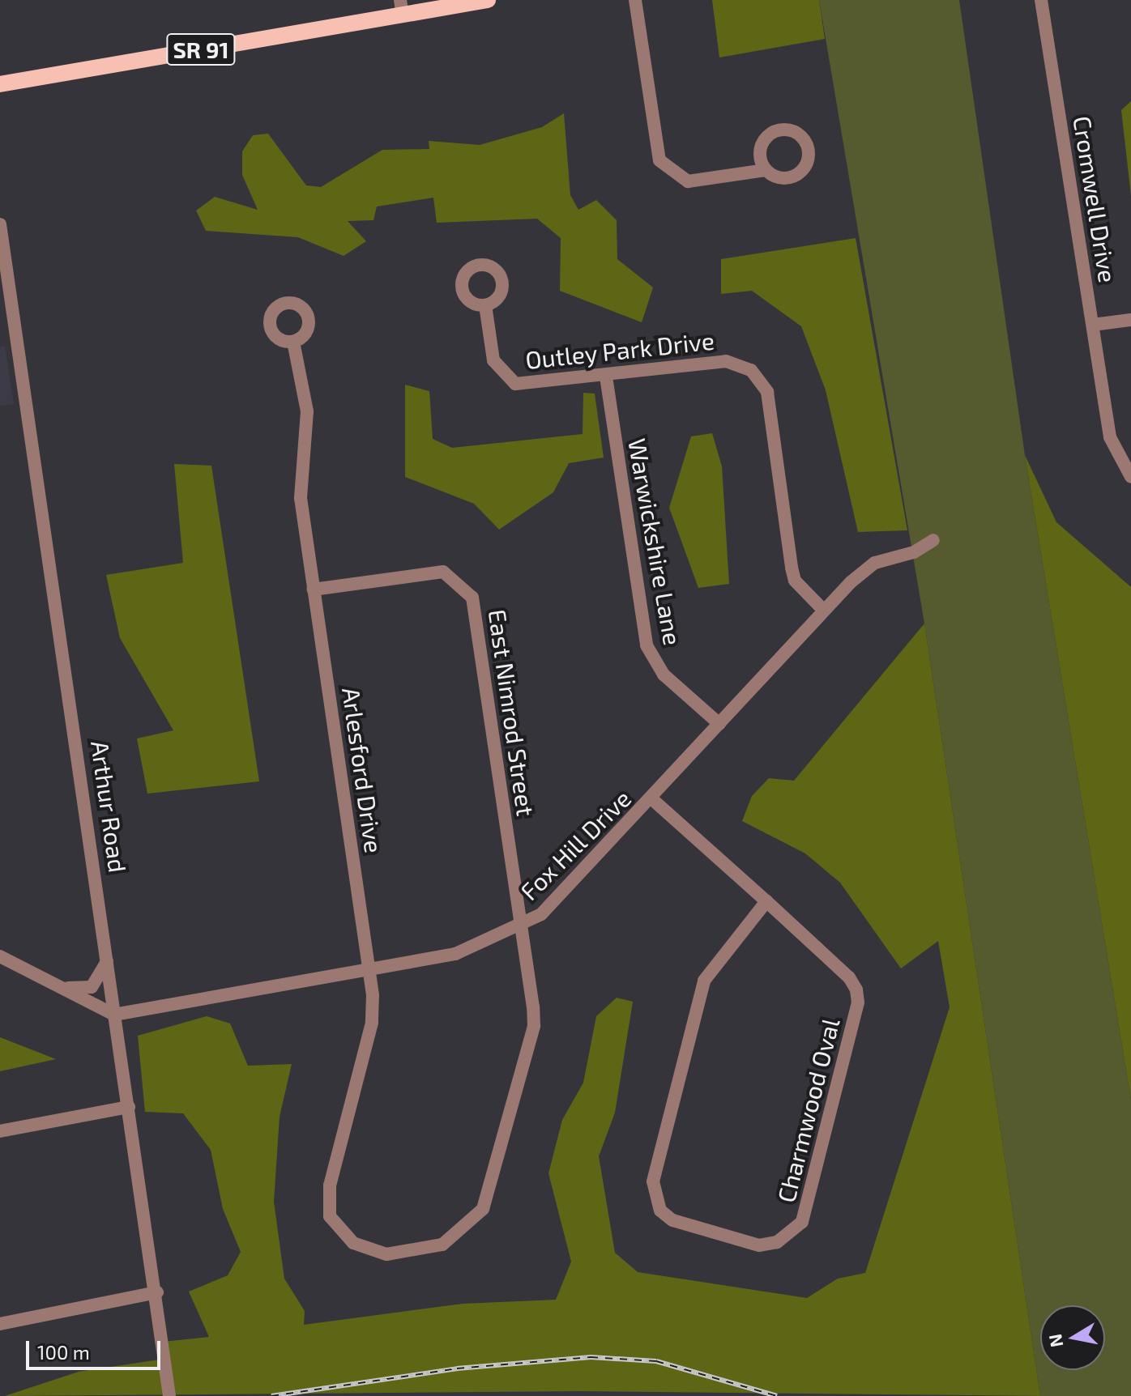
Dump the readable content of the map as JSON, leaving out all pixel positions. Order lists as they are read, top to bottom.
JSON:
{
  "streets": {
    "main road": ["SR 91"],
    "street": [
      "Cromwell Drive",
      "Outley Park Drive",
      "Warwickshire Lane",
      "East Nimrod Street",
      "Arlesford Drive",
      "Arthur Road",
      "Fox Hill Drive",
      "Charmwood Oval"
    ]
  },
  "crossings": [
    ["Outley Park Drive", "Warwickshire Lane"],
    ["Outley Park Drive", "Fox Hill Drive"],
    ["Warwickshire Lane", "Fox Hill Drive"],
    ["East Nimrod Street", "Arlesford Drive"],
    ["East Nimrod Street", "Fox Hill Drive"],
    ["Arlesford Drive", "Fox Hill Drive"],
    ["Arthur Road", "Fox Hill Drive"],
    ["Fox Hill Drive", "Charmwood Oval"]
  ],
  "scale_bar": "100 m",
  "north": "left"
}
